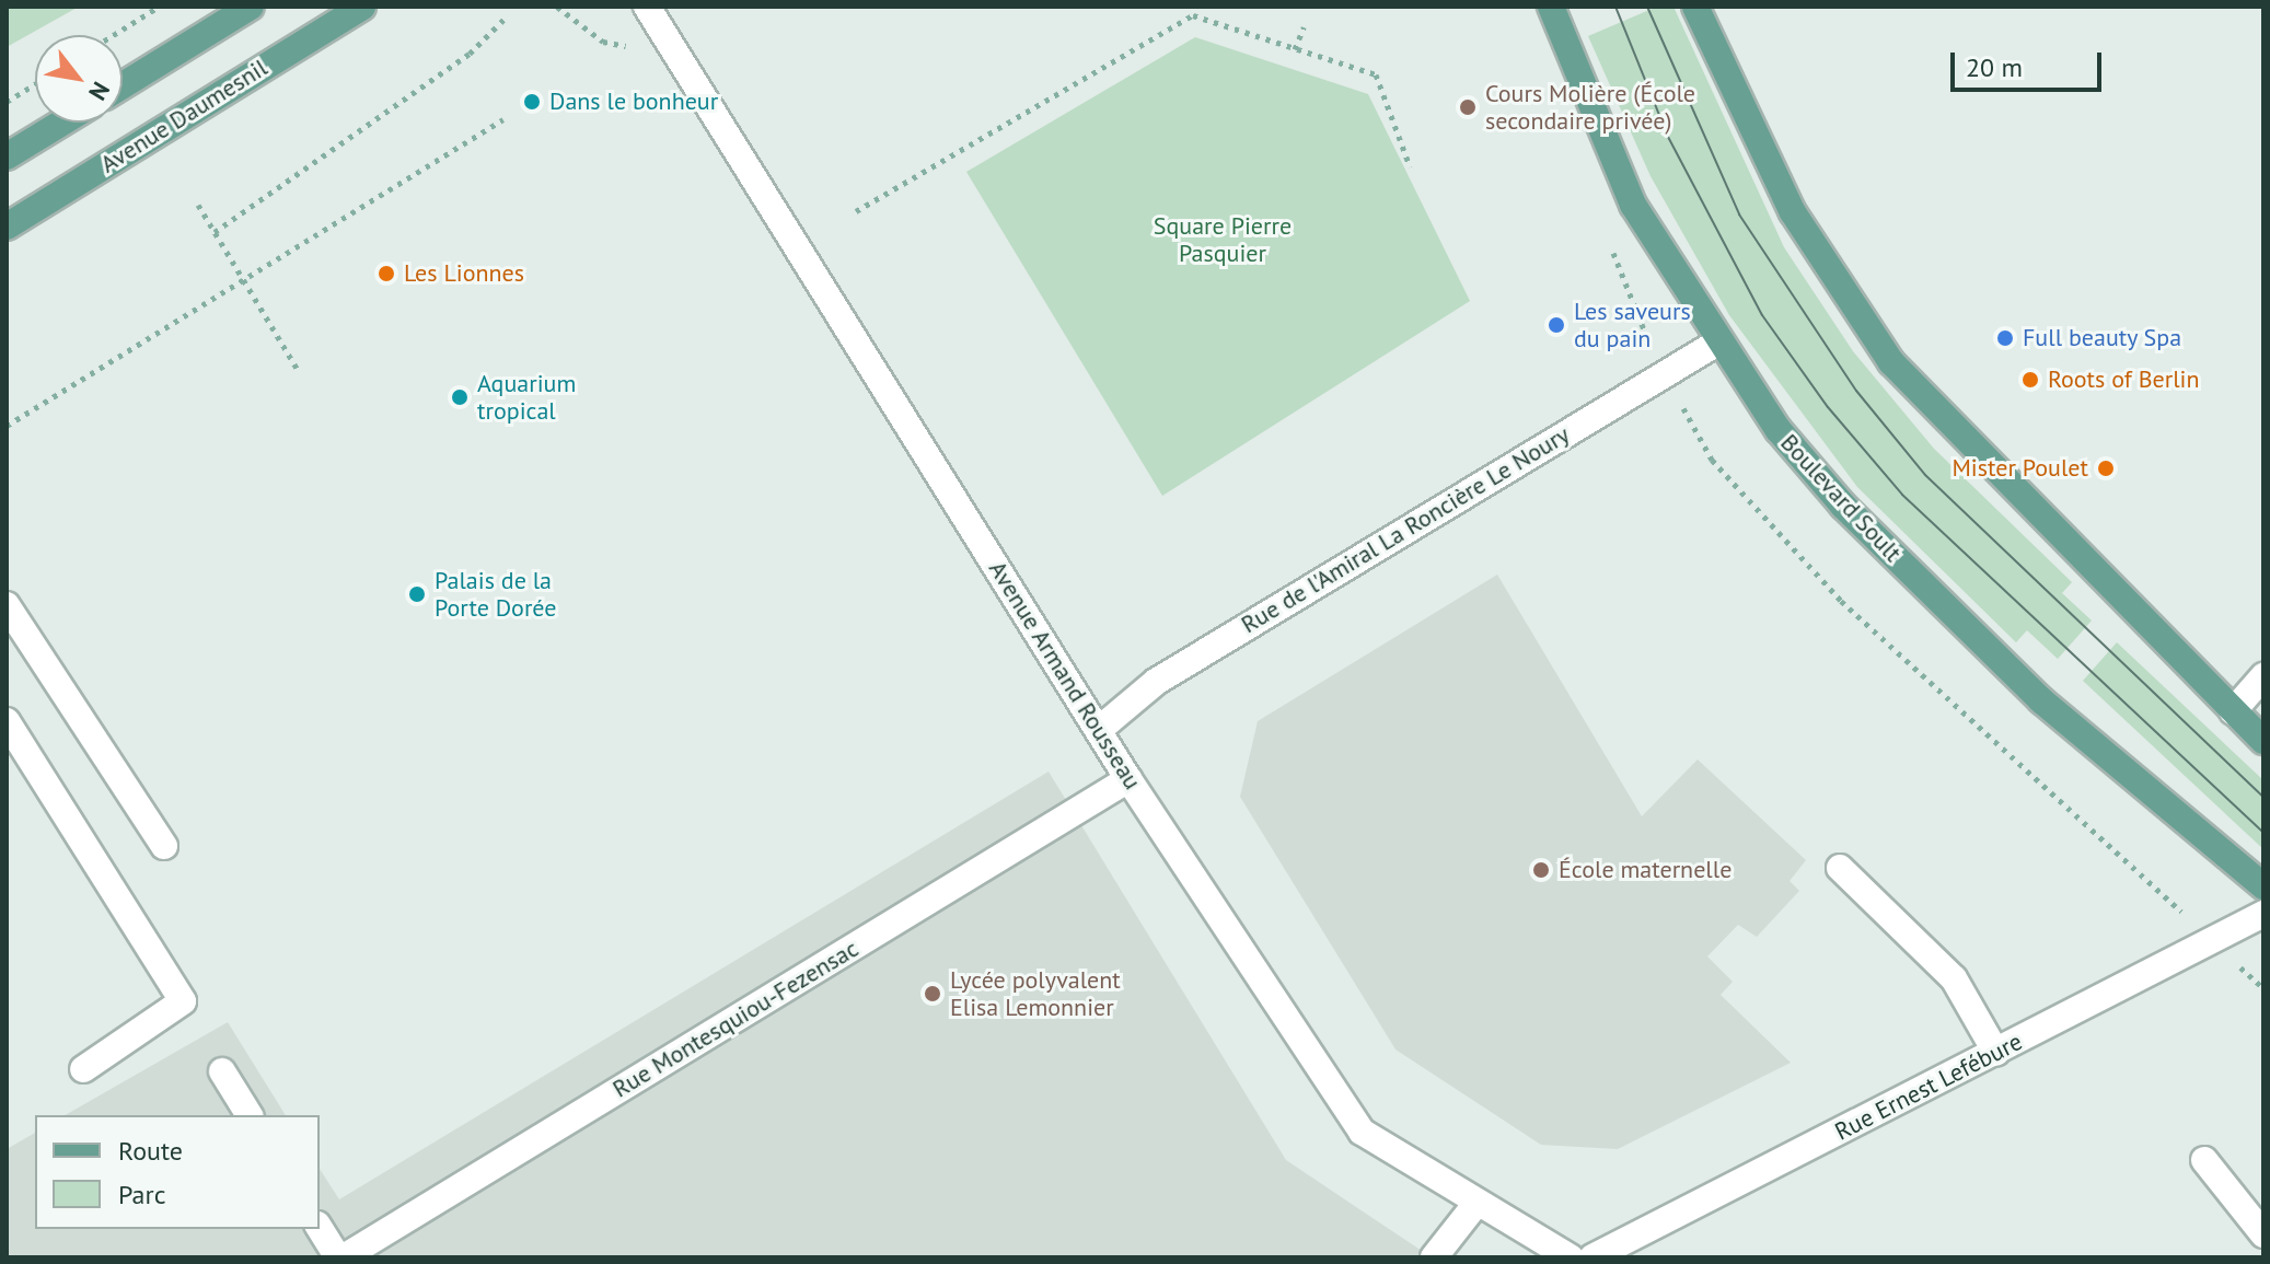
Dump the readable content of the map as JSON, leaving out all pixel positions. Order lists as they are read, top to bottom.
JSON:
{
  "streets": {
    "main road": ["Avenue Daumesnil", "Boulevard Soult"],
    "street": [
      "Rue de l'Amiral La Roncière Le Noury",
      "Avenue Armand Rousseau",
      "Rue Montesquiou-Fezensac",
      "Rue Ernest Lefébure"
    ]
  },
  "crossings": [
    ["Boulevard Soult", "Rue de l'Amiral La Roncière Le Noury"],
    ["Rue de l'Amiral La Roncière Le Noury", "Avenue Armand Rousseau"],
    ["Avenue Armand Rousseau", "Rue Montesquiou-Fezensac"]
  ],
  "parks": ["Square Pierre Pasquier"],
  "places": [
    "Dans le bonheur",
    "Cours Molière (École secondaire privée)",
    "Les Lionnes",
    "Les saveurs du pain",
    "Full beauty Spa",
    "Roots of Berlin",
    "Aquarium tropical",
    "Mister Poulet",
    "Palais de la Porte Dorée",
    "École maternelle",
    "Lycée polyvalent Elisa Lemonnier"
  ],
  "legend": ["Route", "Parc"],
  "scale_bar": "20 m",
  "north": "bottom right"
}
